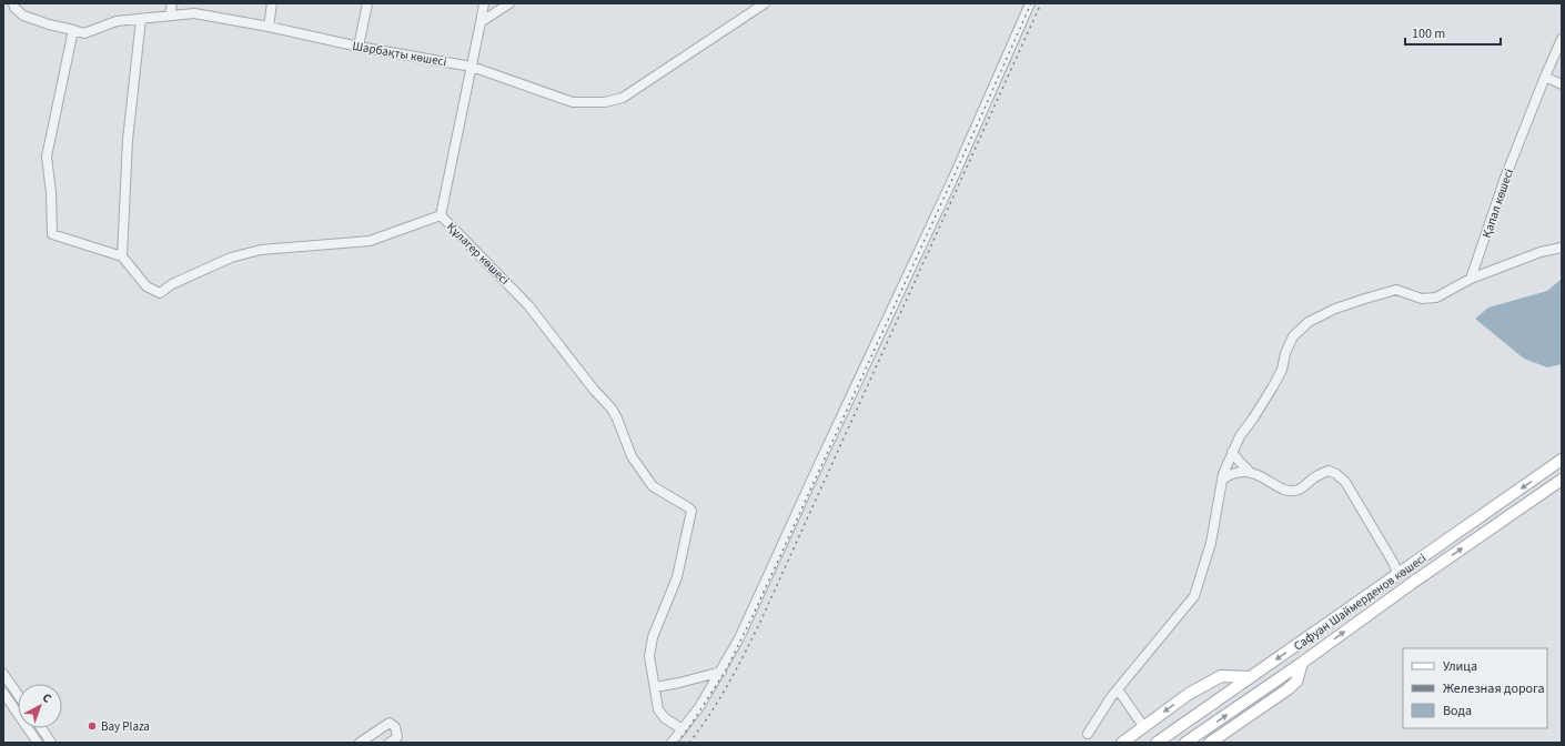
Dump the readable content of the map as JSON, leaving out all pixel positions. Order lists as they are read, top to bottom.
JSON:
{
  "streets": {
    "main road": ["Сафуан Шаймерденов көшесі"],
    "street": ["Шарбақты көшесі", "Қапал көшесі", "Құлагер көшесі"]
  },
  "crossings": [
    ["Шарбақты көшесі", "Құлагер көшесі"]
  ],
  "places": ["Bay Plaza"],
  "legend": ["Улица", "Железная дорога", "Вода"],
  "scale_bar": "100 m",
  "north": "top right"
}
